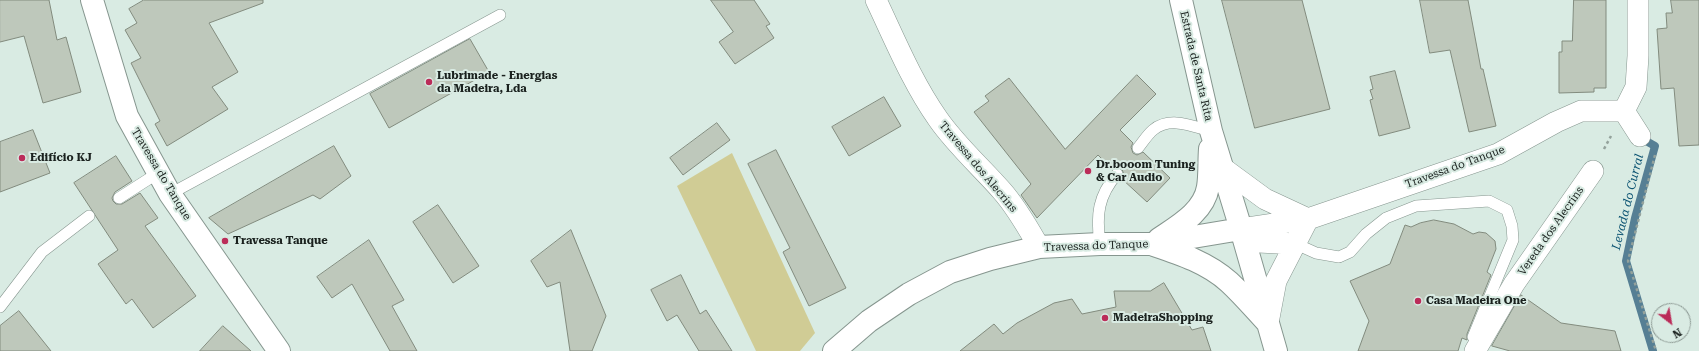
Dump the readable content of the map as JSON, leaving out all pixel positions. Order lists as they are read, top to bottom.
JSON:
{
  "streets": {
    "street": [
      "Estrada de Santa Rita",
      "Travessa dos Alecrins",
      "Travessa do Tanque",
      "Vereda dos Alecrins"
    ]
  },
  "crossings": [
    ["Estrada de Santa Rita", "Travessa do Tanque"],
    ["Travessa dos Alecrins", "Travessa do Tanque"]
  ],
  "water": ["Levada do Curral"],
  "places": [
    "Lubrimade - Energias da Madeira, Lda",
    "Edifício KJ",
    "Dr.booom Tuning & Car Audio",
    "Travessa Tanque",
    "Casa Madeira One",
    "MadeiraShopping"
  ],
  "north": "bottom right"
}
